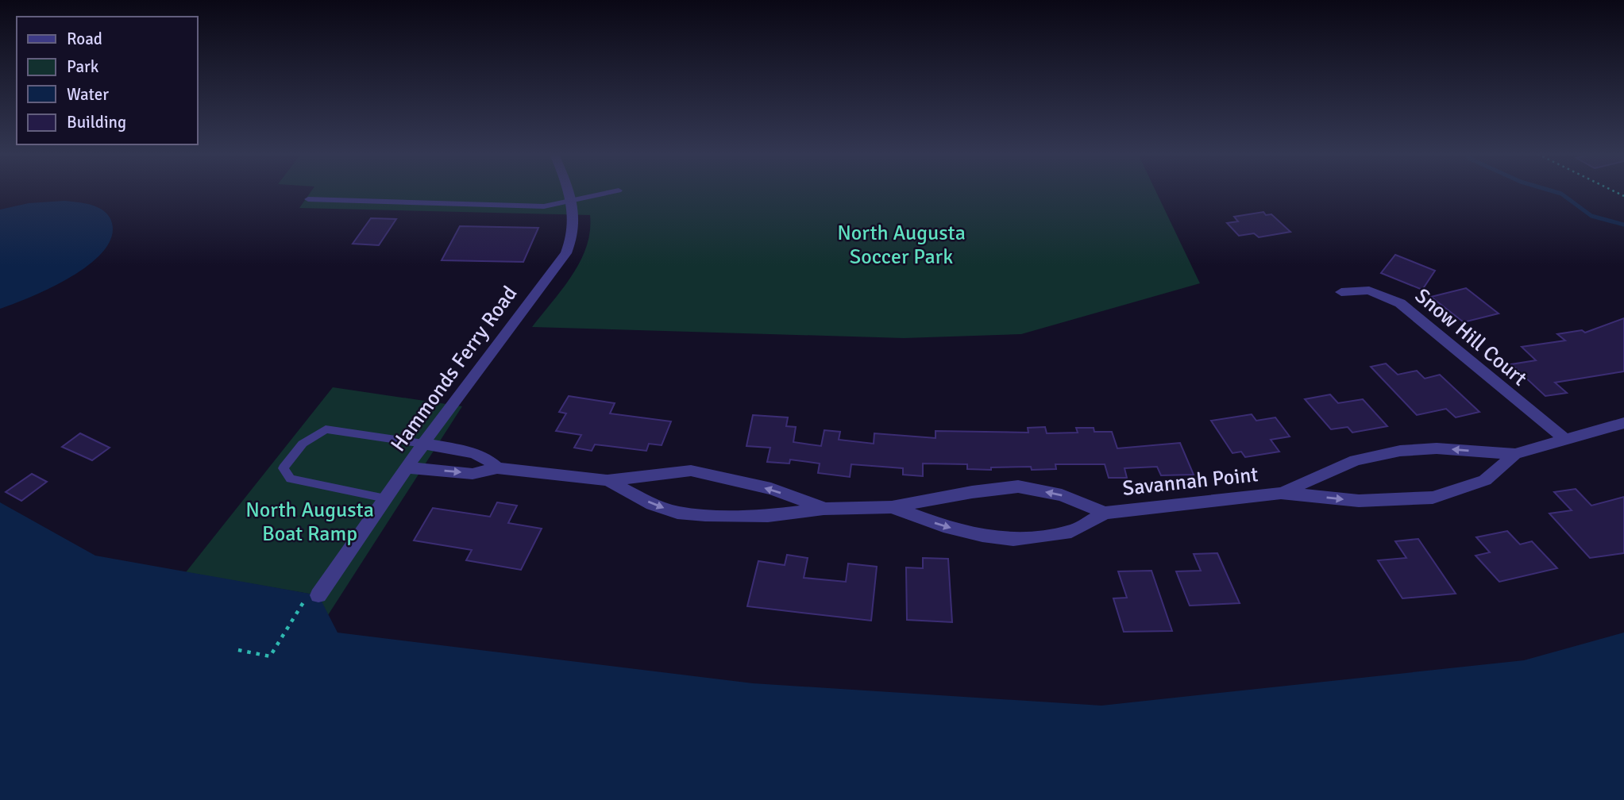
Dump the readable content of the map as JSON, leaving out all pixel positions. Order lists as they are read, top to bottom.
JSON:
{
  "streets": {
    "street": ["Snow Hill Court", "Hammonds Ferry Road", "Savannah Point"]
  },
  "crossings": [
    ["Snow Hill Court", "Savannah Point"],
    ["Hammonds Ferry Road", "Savannah Point"]
  ],
  "parks": ["North Augusta Soccer Park", "North Augusta Boat Ramp"],
  "legend": [
    "Road",
    "Park",
    "Water",
    "Building"
  ]
}
